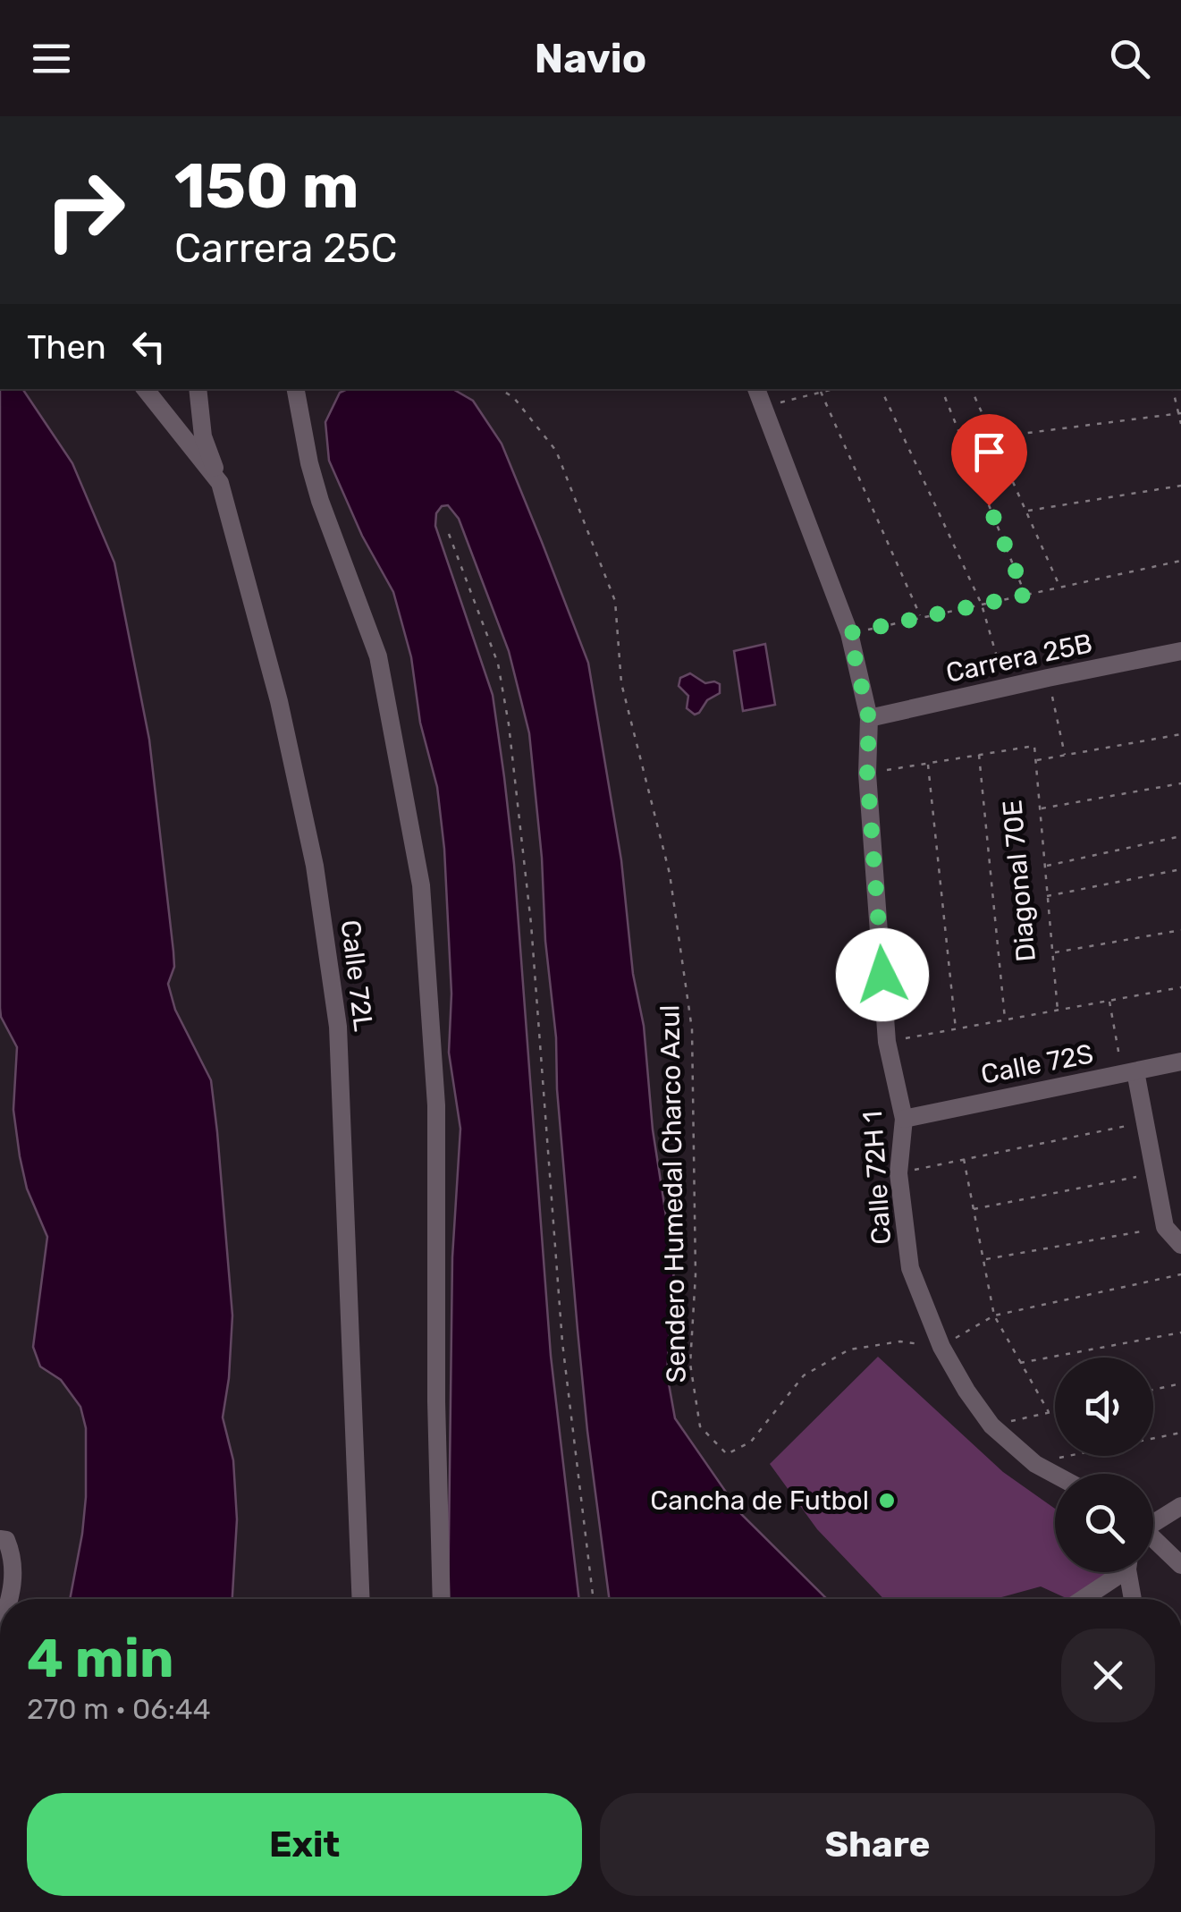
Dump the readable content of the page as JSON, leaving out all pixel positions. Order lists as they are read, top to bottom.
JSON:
{
  "streets": {
    "street": [
      "Carrera 25B",
      "Calle 72L",
      "Calle 72S",
      "Calle 72H 1"
    ],
    "path": ["Diagonal 70E", "Sendero Humedal Charco Azul"]
  },
  "crossings": [
    ["Carrera 25B", "Calle 72H 1"],
    ["Calle 72S", "Calle 72H 1"],
    ["Calle 72H 1", "Sendero Humedal Charco Azul"]
  ],
  "places": ["Cancha de Futbol"],
  "page": {
    "header": "Navio",
    "turn": ["150 m", "Carrera 25C"],
    "then": "Then",
    "heading": ["4 min", "270 m · 06:44"],
    "buttons": ["Exit", "Share"]
  }
}
